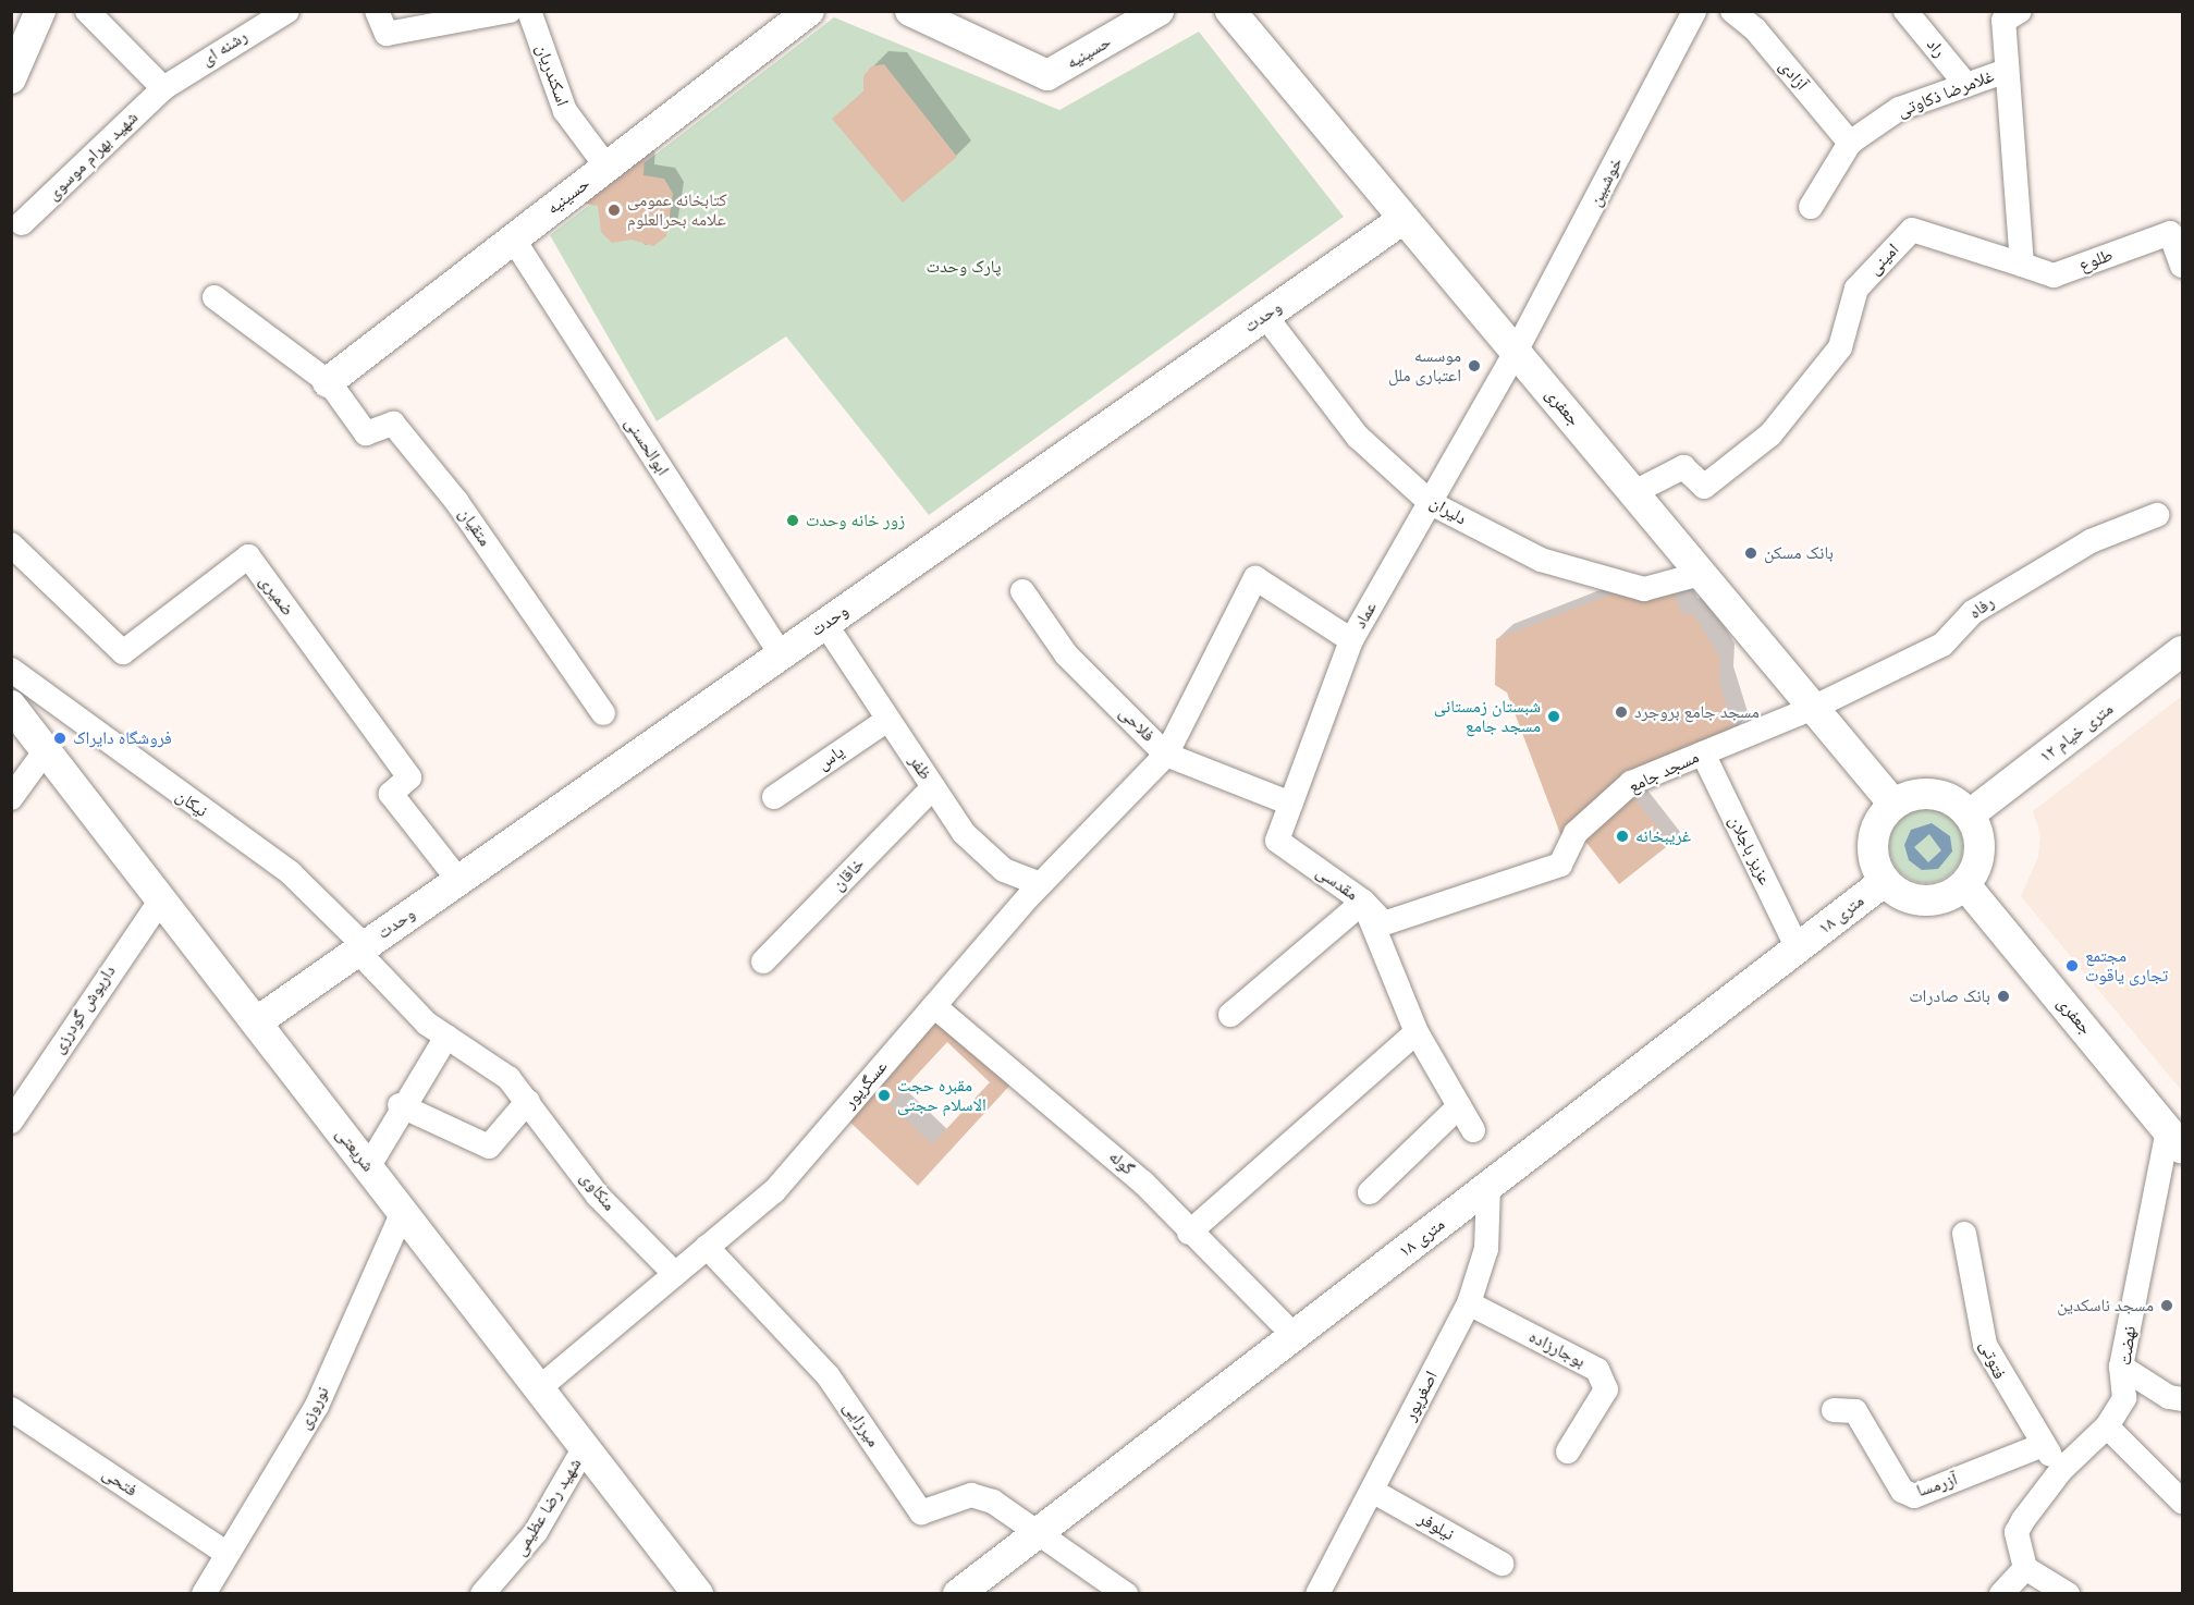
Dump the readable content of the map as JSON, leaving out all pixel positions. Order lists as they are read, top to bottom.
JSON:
{
  "streets": {
    "street": [
      "رشنه ای",
      "راد",
      "حسینیه",
      "اسکندریان",
      "آزادی",
      "غلامرضا ذکاوتی",
      "شهید بهرام موسوی",
      "خوشبین",
      "امینی",
      "طلوع",
      "وحدت",
      "جعفری",
      "ابوالحسنی",
      "دلیران",
      "متقیان",
      "ضمیری",
      "رفاه",
      "عماد",
      "فلاحی",
      "۱۲ متری خیام",
      "یاس",
      "ظفر",
      "مسجد جامع",
      "نیکان",
      "عزیز باجلان",
      "خاقان",
      "مقدسی",
      "۱۸ متری",
      "داریوش گودرزی",
      "عسگرپور",
      "شریعتی",
      "گوله",
      "منکاوی",
      "نهضت",
      "بوجارزاده",
      "فتوتی",
      "اصغرپور",
      "نوروزی",
      "میرزایی",
      "فتحی",
      "آزرمسا",
      "شهید رضا عظیمی",
      "نیلوفر"
    ]
  },
  "crossings": [
    ["رشنه ای", "شهید بهرام موسوی"],
    ["راد", "غلامرضا ذکاوتی"],
    ["حسینیه", "اسکندریان"],
    ["حسینیه", "ابوالحسنی"],
    ["حسینیه", "متقیان"],
    ["آزادی", "غلامرضا ذکاوتی"],
    ["خوشبین", "جعفری"],
    ["خوشبین", "عماد"],
    ["امینی", "طلوع"],
    ["امینی", "جعفری"],
    ["وحدت", "جعفری"],
    ["وحدت", "ابوالحسنی"],
    ["وحدت", "دلیران"],
    ["وحدت", "ضمیری"],
    ["وحدت", "ظفر"],
    ["وحدت", "نیکان"],
    ["وحدت", "شریعتی"],
    ["وحدت", "منکاوی"],
    ["جعفری", "دلیران"],
    ["جعفری", "رفاه"],
    ["جعفری", "عماد"],
    ["جعفری", "۱۲ متری خیام"],
    ["جعفری", "مسجد جامع"],
    ["جعفری", "۱۸ متری"],
    ["جعفری", "نهضت"],
    ["دلیران", "عماد"],
    ["رفاه", "مسجد جامع"],
    ["عماد", "فلاحی"],
    ["عماد", "مقدسی"],
    ["عماد", "عسگرپور"],
    ["فلاحی", "مقدسی"],
    ["فلاحی", "عسگرپور"],
    ["۱۲ متری خیام", "۱۸ متری"],
    ["یاس", "ظفر"],
    ["ظفر", "خاقان"],
    ["ظفر", "عسگرپور"],
    ["مسجد جامع", "عزیز باجلان"],
    ["مسجد جامع", "مقدسی"],
    ["نیکان", "منکاوی"],
    ["عزیز باجلان", "۱۸ متری"],
    ["۱۸ متری", "گوله"],
    ["۱۸ متری", "اصغرپور"],
    ["۱۸ متری", "میرزایی"],
    ["داریوش گودرزی", "شریعتی"],
    ["عسگرپور", "شریعتی"],
    ["عسگرپور", "گوله"],
    ["عسگرپور", "منکاوی"],
    ["عسگرپور", "میرزایی"],
    ["شریعتی", "نوروزی"],
    ["شریعتی", "شهید رضا عظیمی"],
    ["نهضت", "فتوتی"],
    ["بوجارزاده", "اصغرپور"],
    ["فتوتی", "آزرمسا"],
    ["اصغرپور", "نیلوفر"],
    ["نوروزی", "فتحی"]
  ],
  "parks": ["پارک وحدت"],
  "places": [
    "کتابخانه عمومی علامه بحرالعلوم",
    "موسسه اعتباری ملل",
    "زور خانه وحدت",
    "بانک مسکن",
    "مسجد جامع بروجرد",
    "شبستان زمستانی مسجد جامع",
    "فروشگاه دایراک",
    "غریبخانه",
    "مجتمع تجاری یاقوت",
    "بانک صادرات",
    "مقبره حجت الاسلام حجتی",
    "مسجد ناسکدین"
  ]
}
